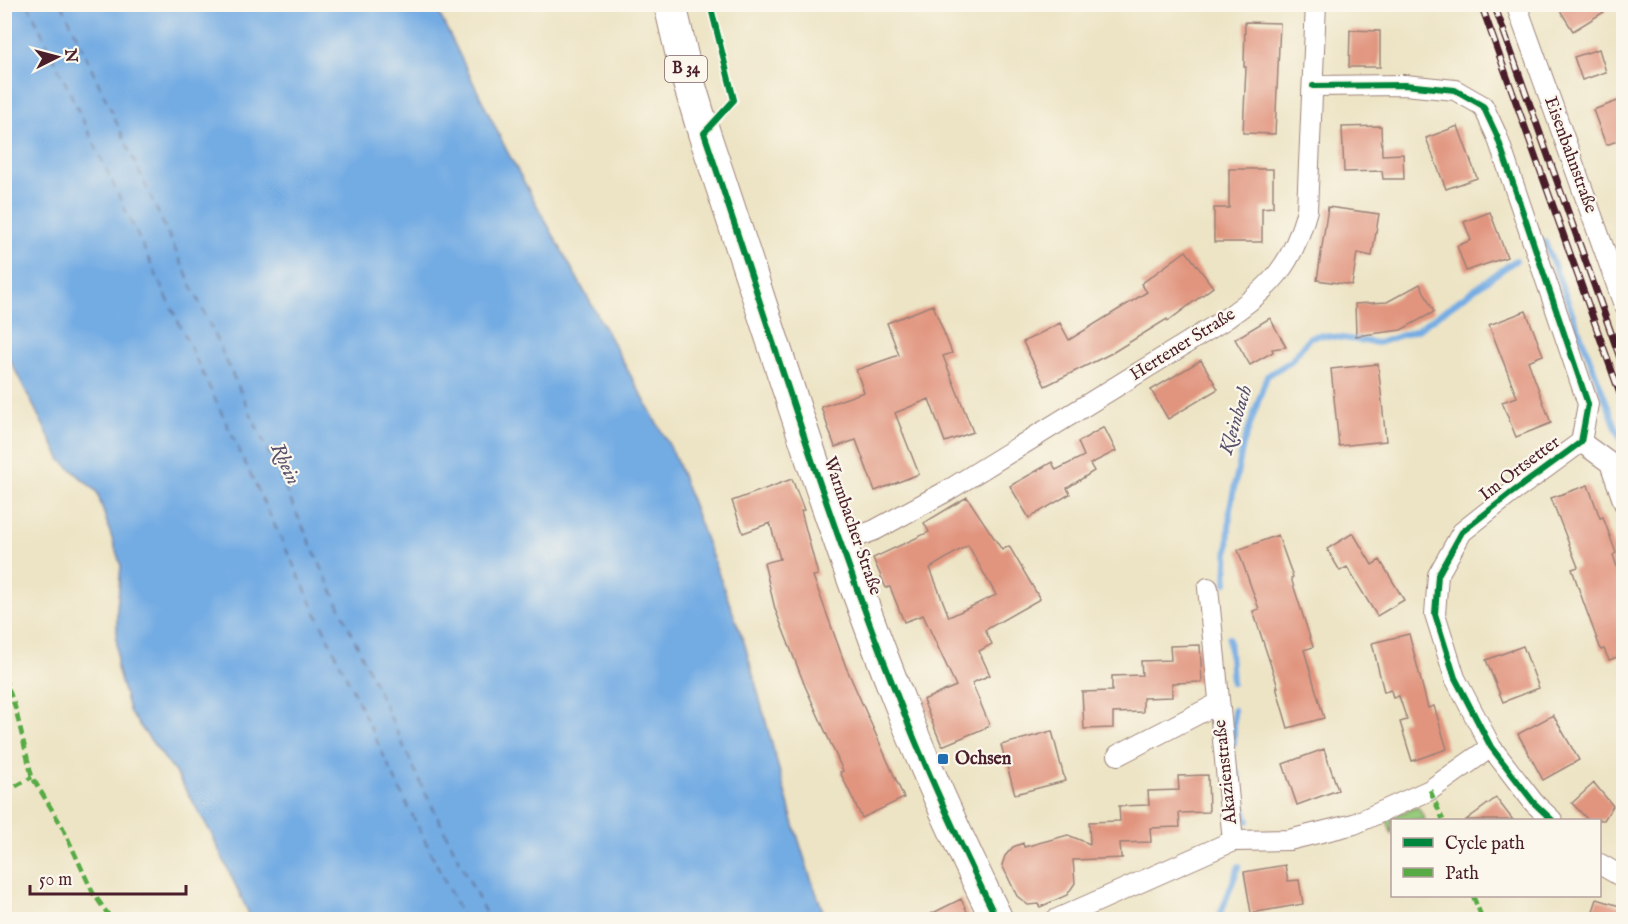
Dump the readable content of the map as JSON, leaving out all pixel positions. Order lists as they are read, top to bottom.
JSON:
{
  "streets": {
    "main road": ["B 34", "Warmbacher Straße"],
    "street": [
      "Eisenbahnstraße",
      "Hertener Straße",
      "Im Ortsetter",
      "Akazienstraße"
    ]
  },
  "crossings": [
    ["Hertener Straße", "Im Ortsetter"],
    ["Hertener Straße", "Warmbacher Straße"],
    ["Im Ortsetter", "Akazienstraße"]
  ],
  "water": ["Kleinbach", "Rhein"],
  "places": {
    "transit": ["Ochsen"]
  },
  "legend": ["Cycle path", "Path"],
  "scale_bar": "50 m",
  "north": "right"
}
